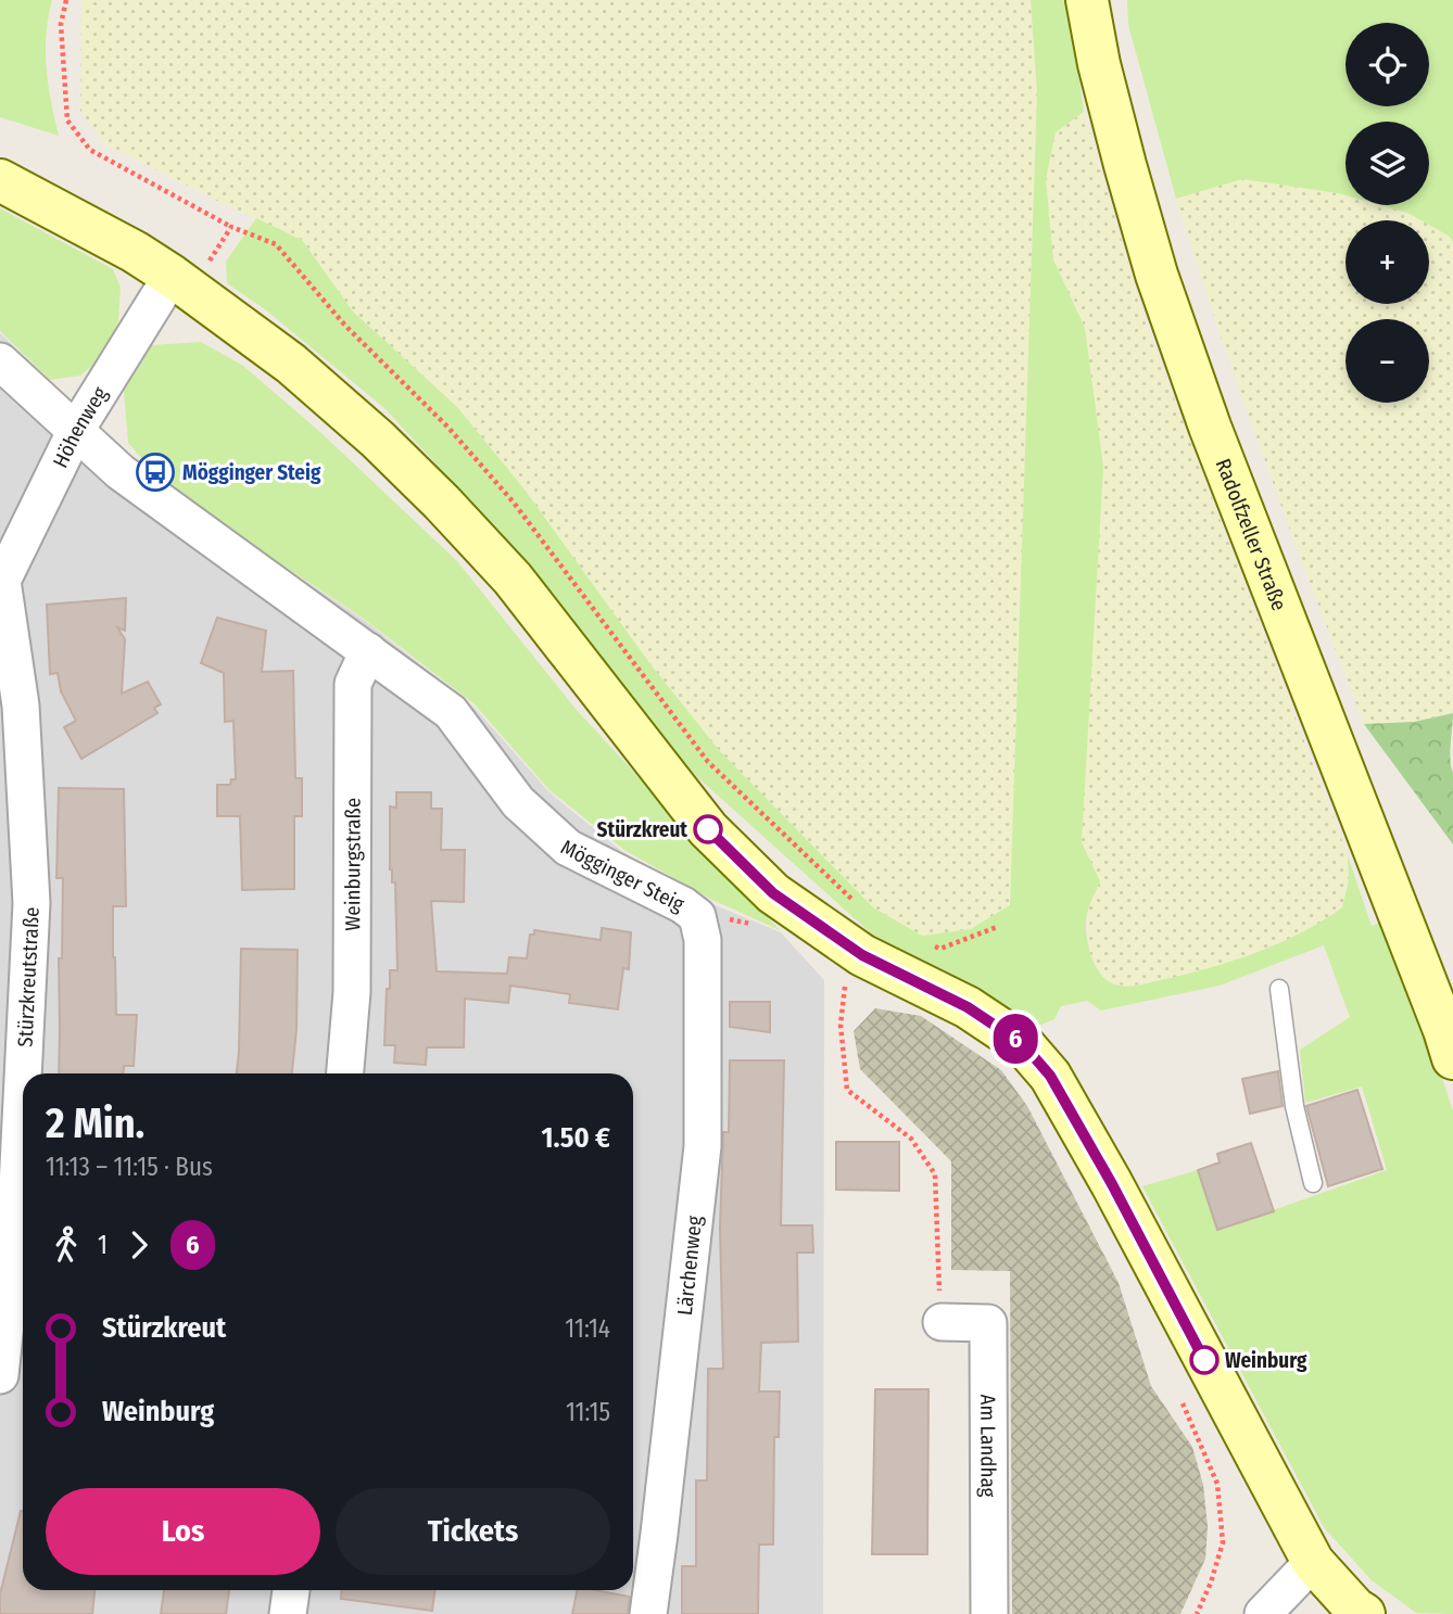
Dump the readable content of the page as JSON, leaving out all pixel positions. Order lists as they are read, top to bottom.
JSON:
{
  "streets": {
    "street": [
      "Höhenweg",
      "Radolfzeller Straße",
      "Weinburgstraße",
      "Mögginger Steig",
      "Stürzkreutstraße",
      "Lärchenweg",
      "Am Landhag"
    ]
  },
  "crossings": [
    ["Höhenweg", "Mögginger Steig"],
    ["Höhenweg", "Stürzkreutstraße"],
    ["Weinburgstraße", "Mögginger Steig"],
    ["Mögginger Steig", "Lärchenweg"]
  ],
  "places": {
    "bus stop": ["Mögginger Steig"],
    "other": ["Stürzkreut", "Weinburg"]
  },
  "lines": ["bus line 6"],
  "page": {
    "on_map": "6",
    "map_buttons": ["+", "−"],
    "heading": ["2 Min.", "11:13 – 11:15 · Bus", "1.50 €"],
    "legs": ["1", "6"],
    "list": [
      {
        "name": "Stürzkreut",
        "value": "11:14"
      },
      {
        "name": "Weinburg",
        "value": "11:15"
      }
    ],
    "buttons": ["Los", "Tickets"]
  }
}
